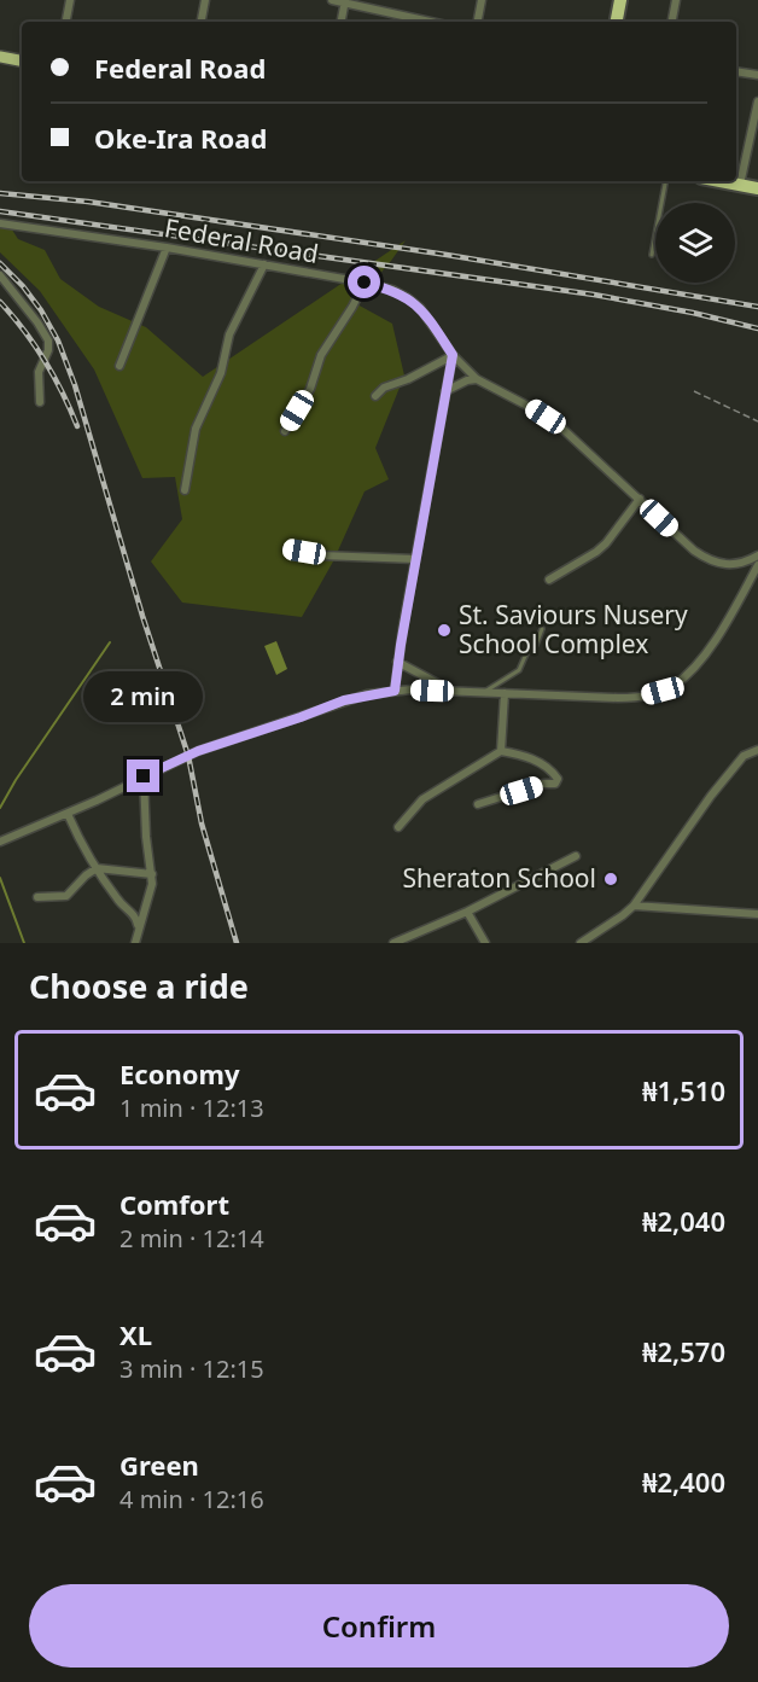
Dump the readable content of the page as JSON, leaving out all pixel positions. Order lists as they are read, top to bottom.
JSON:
{
  "streets": {
    "street": ["Federal Road"]
  },
  "places": ["St. Saviours Nusery School Complex", "Sheraton School"],
  "page": {
    "banner": ["Federal Road", "Oke-Ira Road"],
    "bubble": "2 min",
    "heading": "Choose a ride",
    "list": [
      {
        "name": "Economy",
        "note": "1 min · 12:13",
        "value": "₦1,510"
      },
      {
        "name": "Comfort",
        "note": "2 min · 12:14",
        "value": "₦2,040"
      },
      {
        "name": "XL",
        "note": "3 min · 12:15",
        "value": "₦2,570"
      },
      {
        "name": "Green",
        "note": "4 min · 12:16",
        "value": "₦2,400"
      }
    ],
    "buttons": "Confirm"
  }
}
